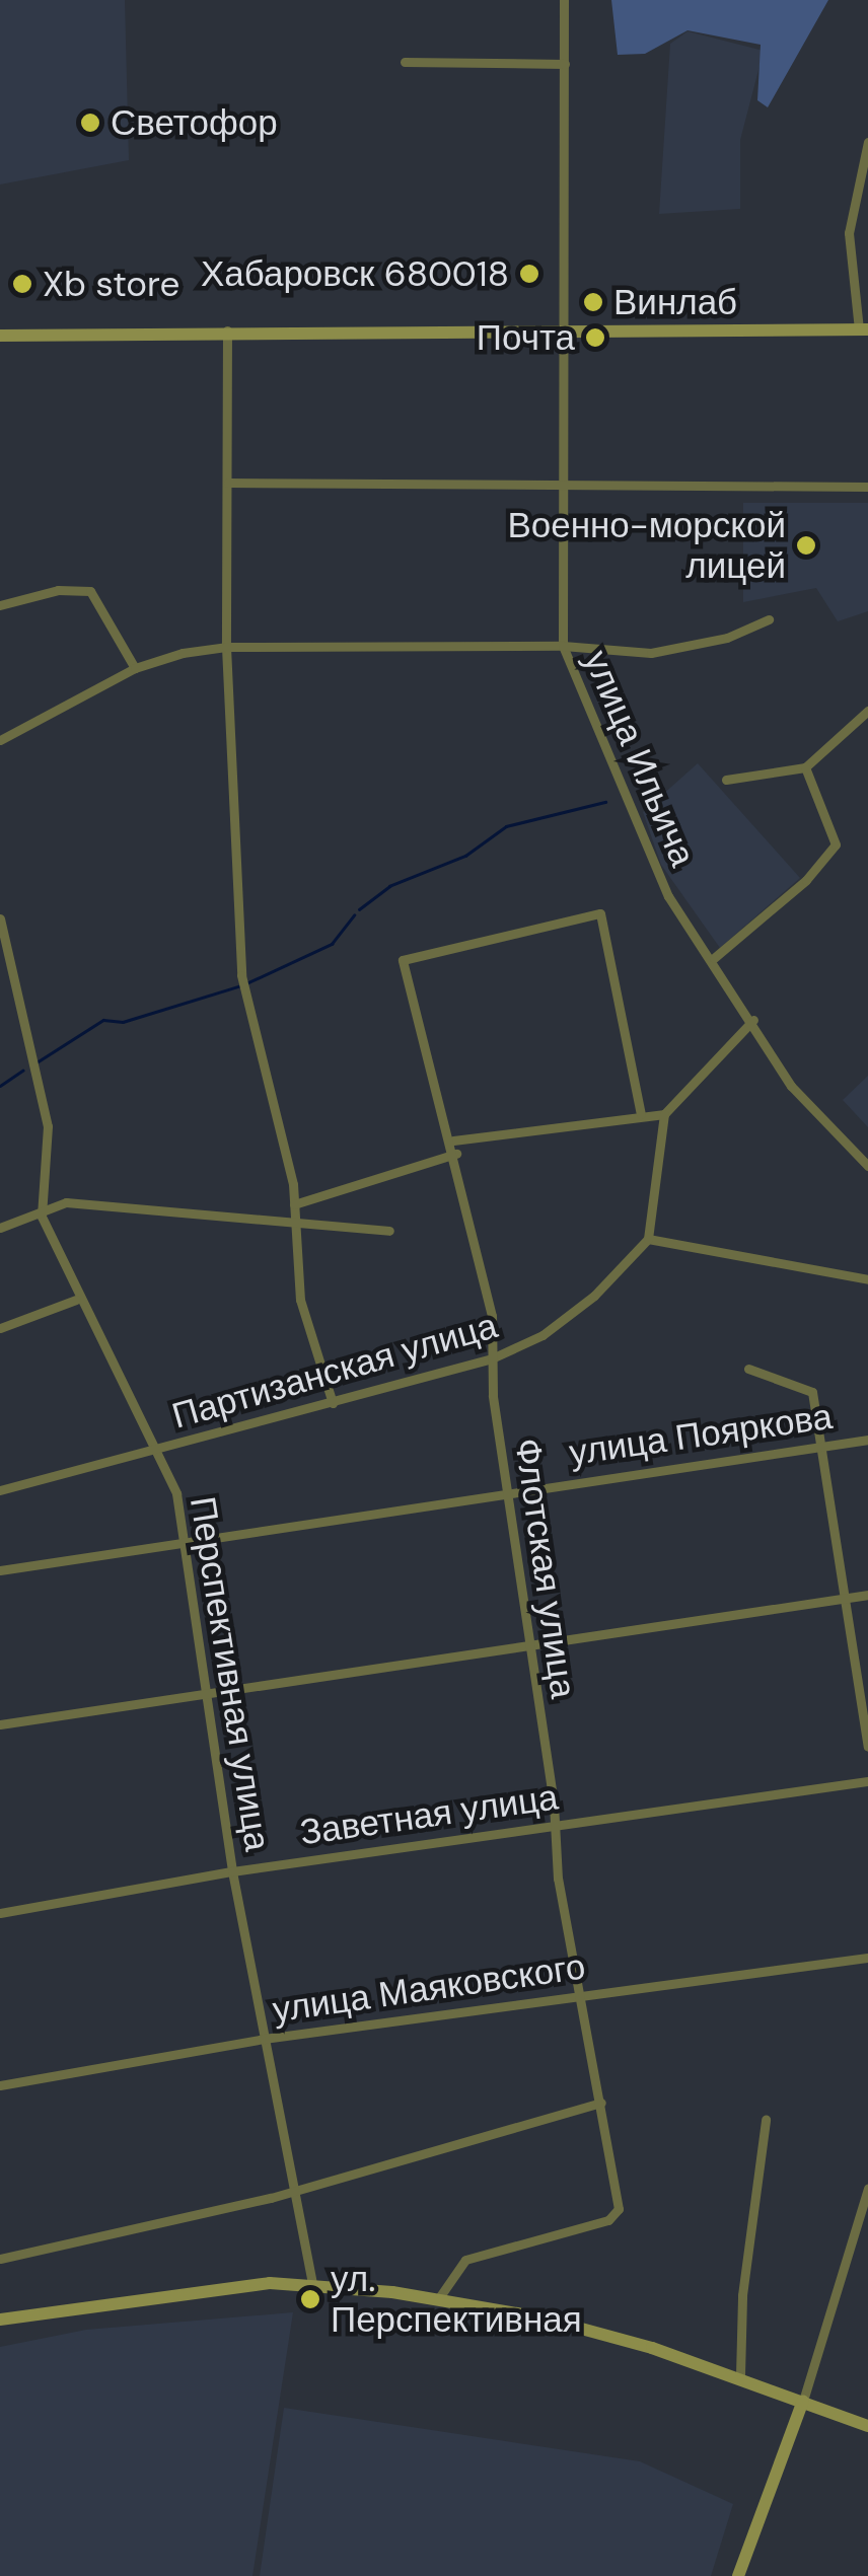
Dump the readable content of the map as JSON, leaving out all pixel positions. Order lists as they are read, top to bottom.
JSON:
{
  "streets": {
    "street": [
      "улица Ильича",
      "Партизанская улица",
      "улица Пояркова",
      "Флотская улица",
      "Перспективная улица",
      "Заветная улица",
      "улица Маяковского"
    ]
  },
  "crossings": [
    ["Партизанская улица", "Флотская улица"],
    ["Партизанская улица", "Перспективная улица"],
    ["улица Пояркова", "Флотская улица"],
    ["улица Пояркова", "Перспективная улица"],
    ["Флотская улица", "Заветная улица"],
    ["Флотская улица", "улица Маяковского"],
    ["Перспективная улица", "Заветная улица"],
    ["Перспективная улица", "улица Маяковского"]
  ],
  "places": [
    "Светофор",
    "Хабаровск 680018",
    "Xb store",
    "Винлаб",
    "Почта",
    "Военно-морской лицей",
    "ул. Перспективная"
  ]
}
